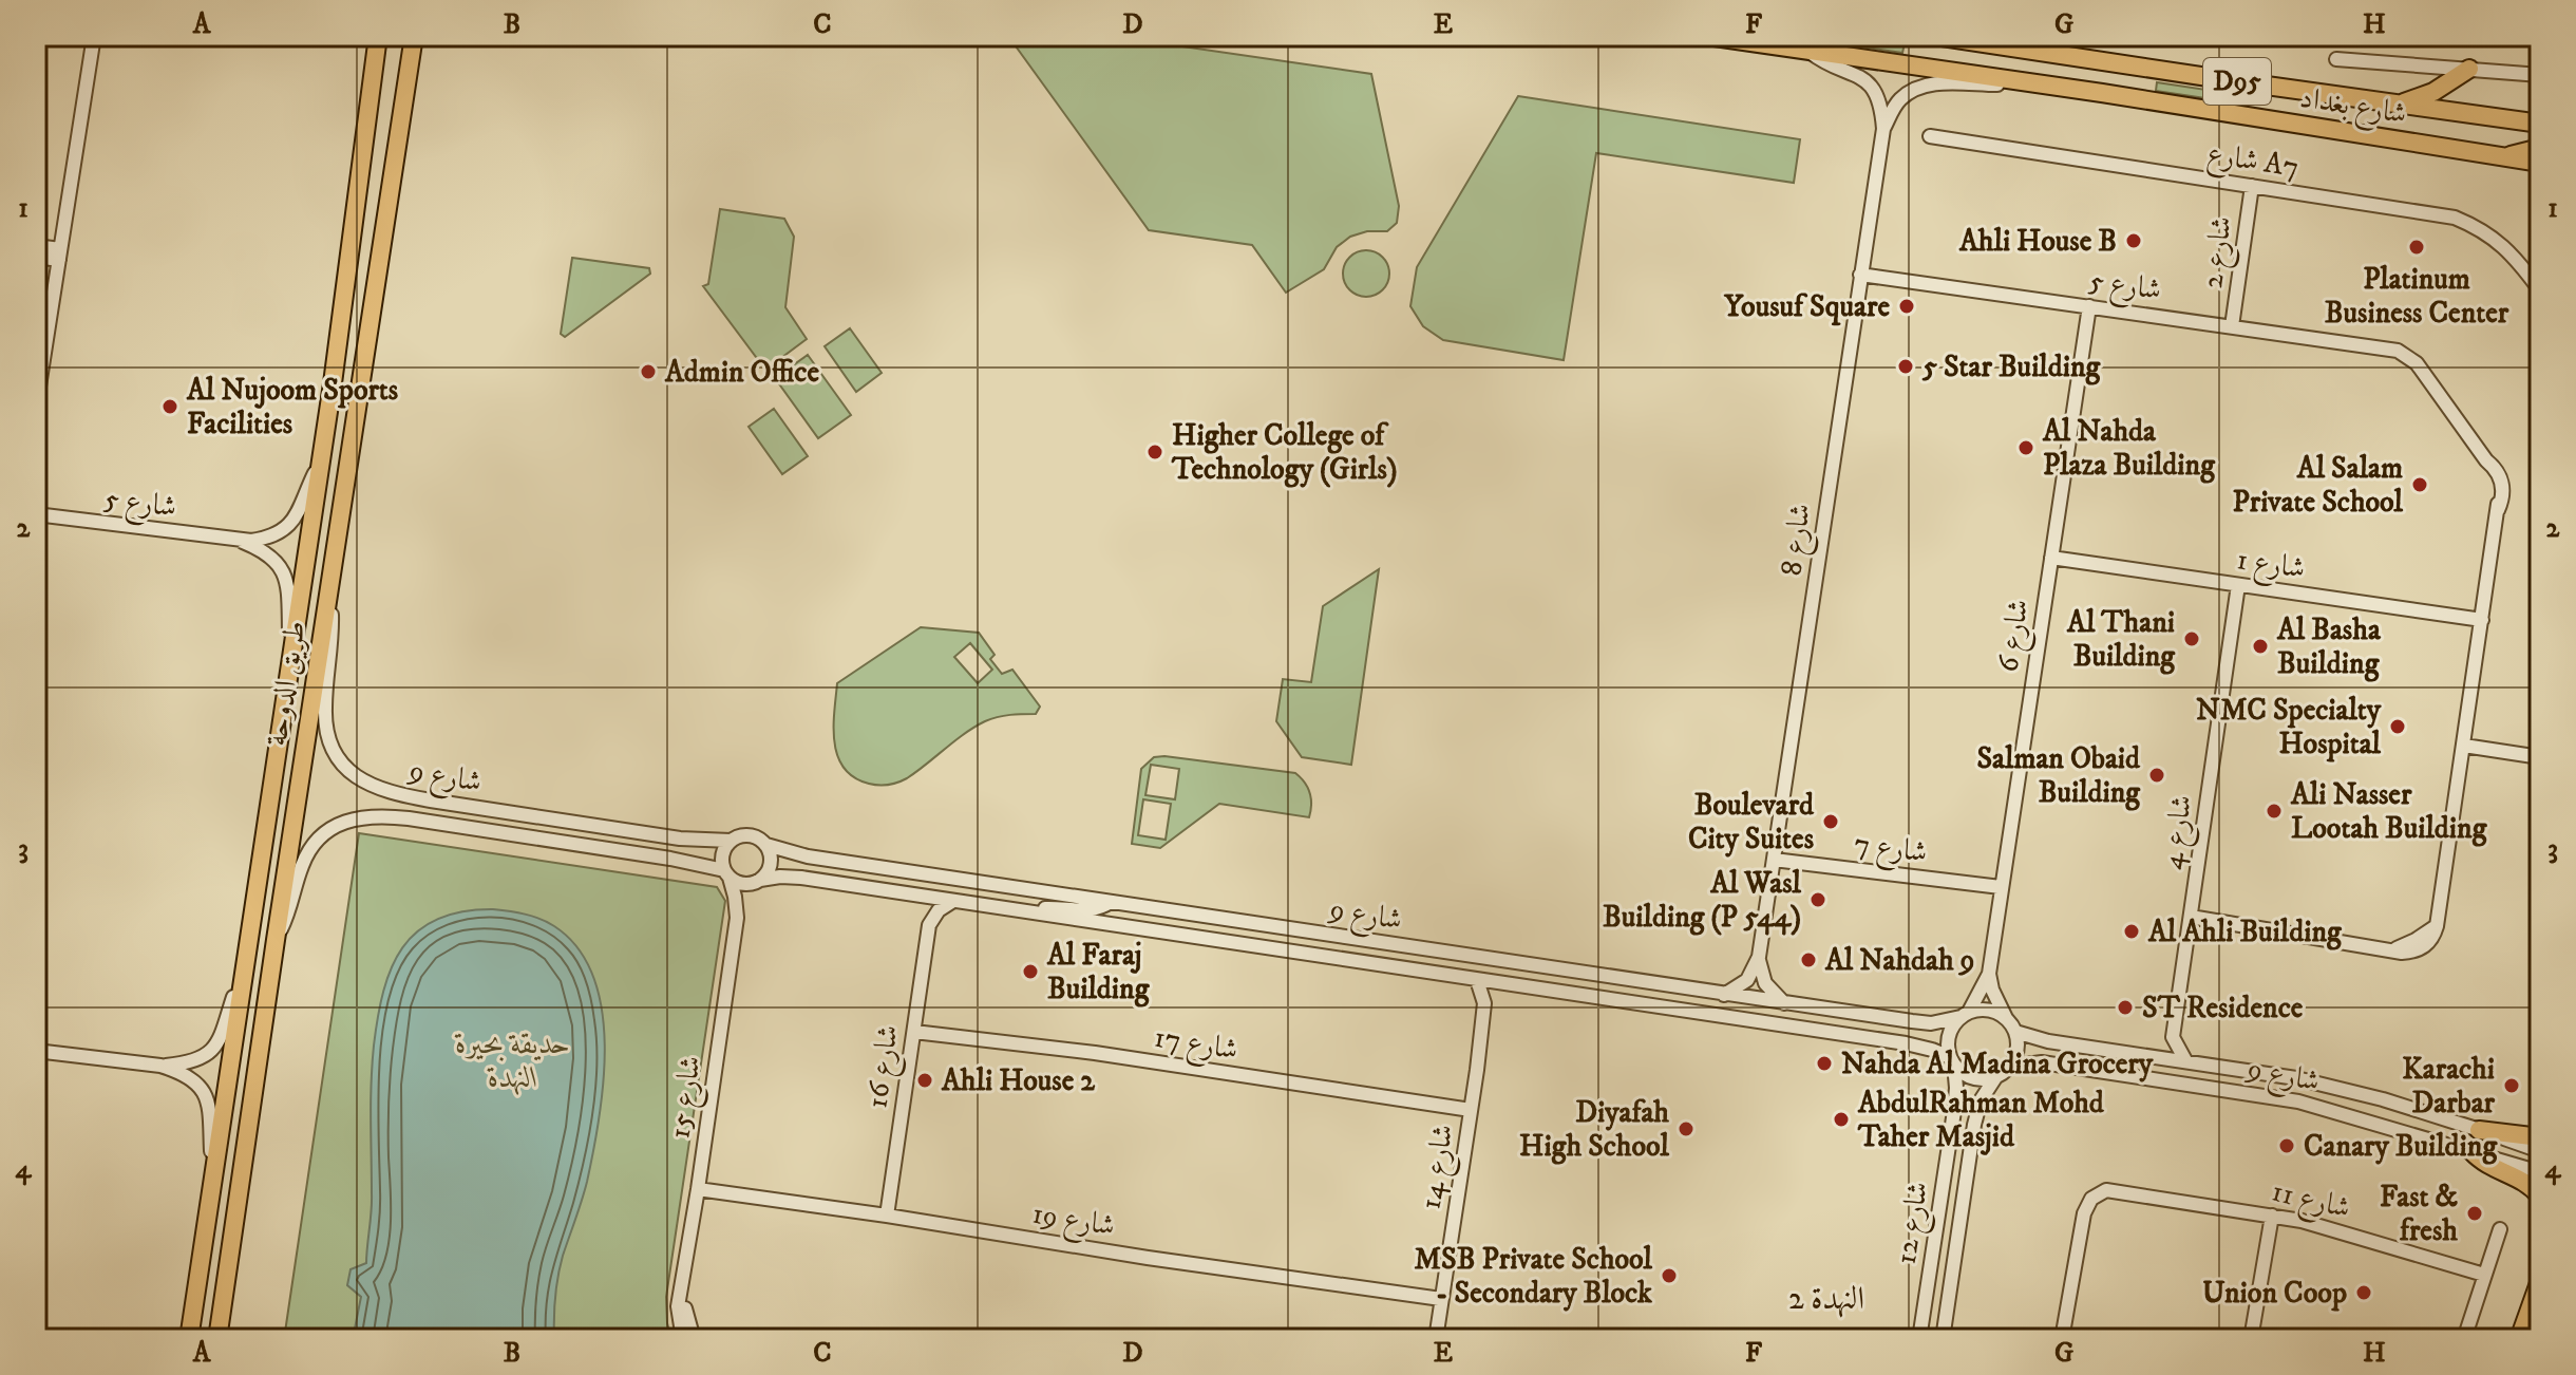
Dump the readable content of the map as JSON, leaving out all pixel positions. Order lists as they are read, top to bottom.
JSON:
{
  "streets": {
    "main road": ["D95", "شارع بغداد", "طريق الدوحة"],
    "street": [
      "شارع A7",
      "شارع 2",
      "شارع 5",
      "شارع 8",
      "شارع 1",
      "شارع 6",
      "شارع 9",
      "شارع 4",
      "شارع 7",
      "شارع 17",
      "شارع 16",
      "شارع 15",
      "شارع 14",
      "شارع 11",
      "شارع 19",
      "شارع 12"
    ]
  },
  "crossings": [
    ["شارع بغداد", "شارع 8"],
    ["شارع A7", "شارع 2"],
    ["شارع 2", "شارع 5"],
    ["شارع 5", "شارع 8"],
    ["شارع 5", "شارع 1"],
    ["شارع 5", "شارع 6"],
    ["شارع 5", "طريق الدوحة"],
    ["شارع 5", "شارع 4"],
    ["شارع 8", "شارع 9"],
    ["شارع 8", "شارع 7"],
    ["شارع 1", "شارع 6"],
    ["شارع 1", "شارع 4"],
    ["شارع 6", "شارع 9"],
    ["شارع 6", "شارع 7"],
    ["شارع 6", "شارع 12"],
    ["طريق الدوحة", "شارع 9"],
    ["شارع 9", "شارع 15"],
    ["شارع 9", "شارع 14"],
    ["شارع 9", "شارع 12"],
    ["شارع 17", "شارع 16"],
    ["شارع 17", "شارع 14"],
    ["شارع 16", "شارع 19"],
    ["شارع 15", "شارع 19"],
    ["شارع 14", "شارع 19"]
  ],
  "districts": ["النهدة 2"],
  "parks": ["حديقة بحيرة النهدة"],
  "places": [
    "Ahli House B",
    "Platinum Business Center",
    "Yousuf Square",
    "5 Star Building",
    "Admin Office",
    "Al Nujoom Sports Facilities",
    "Al Nahda Plaza Building",
    "Higher College of Technology (Girls)",
    "Al Salam Private School",
    "Al Thani Building",
    "Al Basha Building",
    "NMC Specialty Hospital",
    "Salman Obaid Building",
    "Ali Nasser Lootah Building",
    "Boulevard City Suites",
    "Al Wasl Building (P 544)",
    "Al Ahli Building",
    "Al Nahdah 9",
    "Al Faraj Building",
    "ST Residence",
    "Nahda Al Madina Grocery",
    "Ahli House 2",
    "Karachi Darbar",
    "AbdulRahman Mohd Taher Masjid",
    "Diyafah High School",
    "Canary Building",
    "Fast & fresh",
    "MSB Private School - Secondary Block",
    "Union Coop"
  ],
  "grid": {
    "columns": [
      "A",
      "B",
      "C",
      "D",
      "E",
      "F",
      "G",
      "H"
    ],
    "rows": [
      "1",
      "2",
      "3",
      "4"
    ]
  }
}
